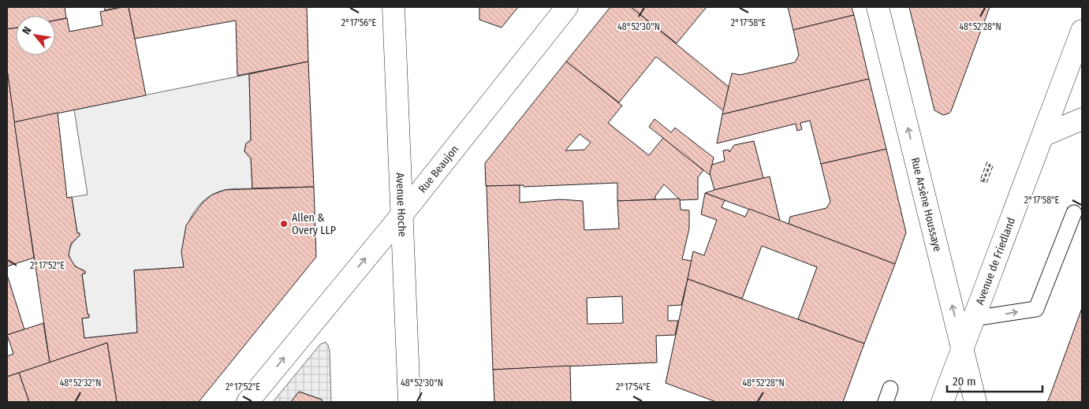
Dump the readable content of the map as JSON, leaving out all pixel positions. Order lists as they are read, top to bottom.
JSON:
{
  "streets": {
    "street": [
      "Rue Beaujon",
      "Avenue Hoche",
      "Rue Arsène Houssaye",
      "Avenue de Friedland"
    ]
  },
  "crossings": [
    ["Rue Beaujon", "Avenue Hoche"],
    ["Rue Arsène Houssaye", "Avenue de Friedland"]
  ],
  "one_way": ["Rue Beaujon", "Rue Arsène Houssaye"],
  "places": ["Allen & Overy LLP"],
  "scale_bar": "20 m",
  "north": "top left",
  "coordinates": [
    "2°17'56\"E",
    "2°17'58\"E",
    "48°52'30\"N",
    "48°52'28\"N",
    "2°17'52\"E",
    "48°52'32\"N",
    "2°17'54\"E"
  ]
}
